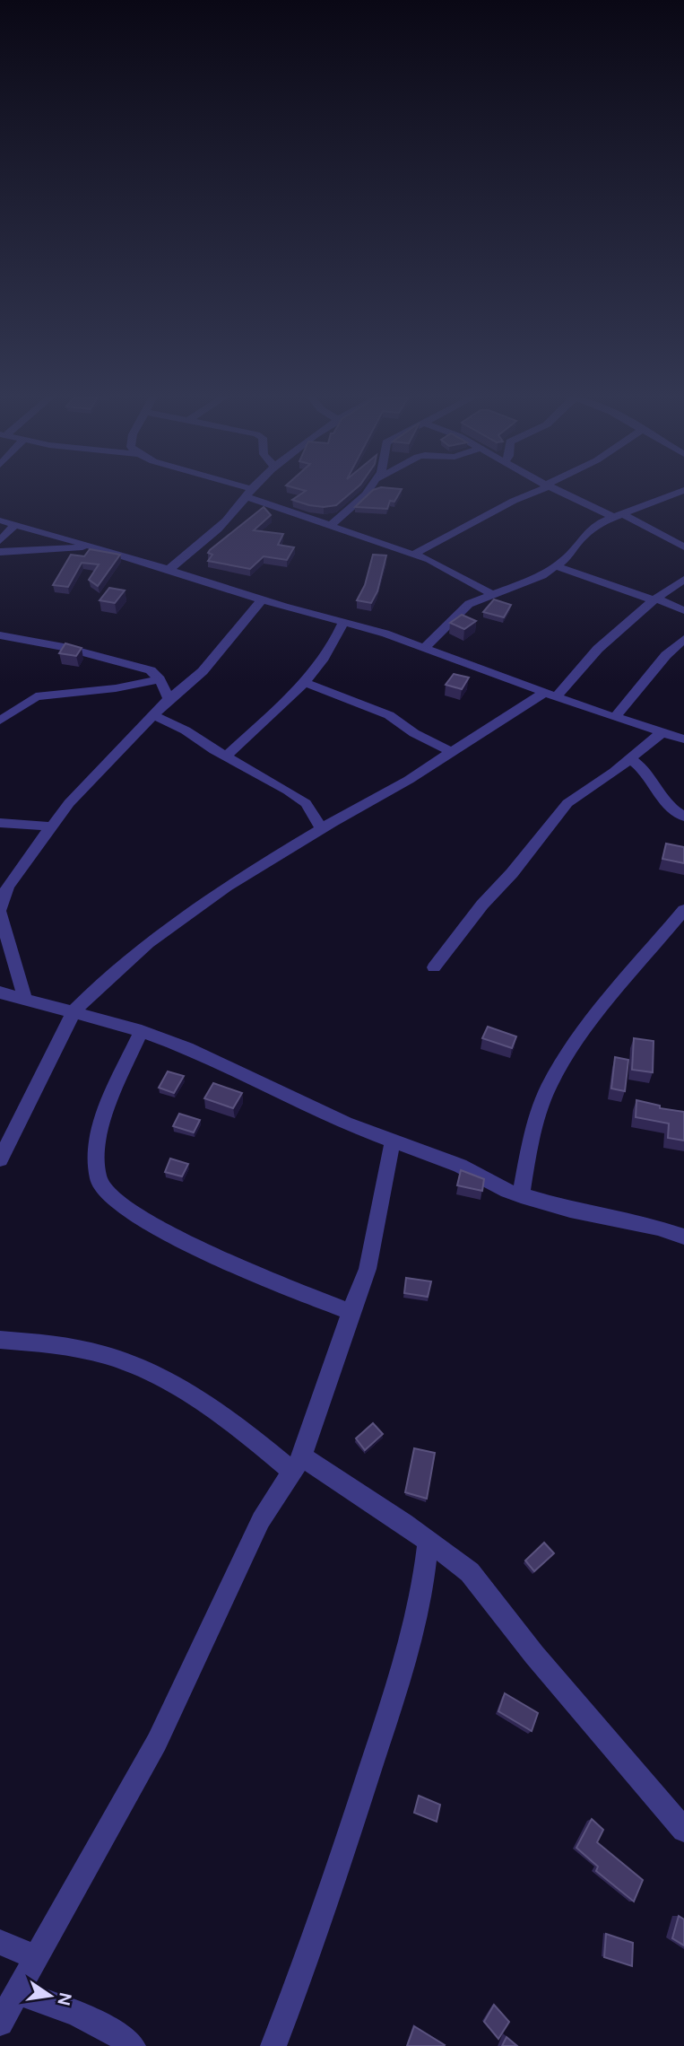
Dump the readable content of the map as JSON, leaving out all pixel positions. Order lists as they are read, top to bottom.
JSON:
{
  "north": "right"
}
